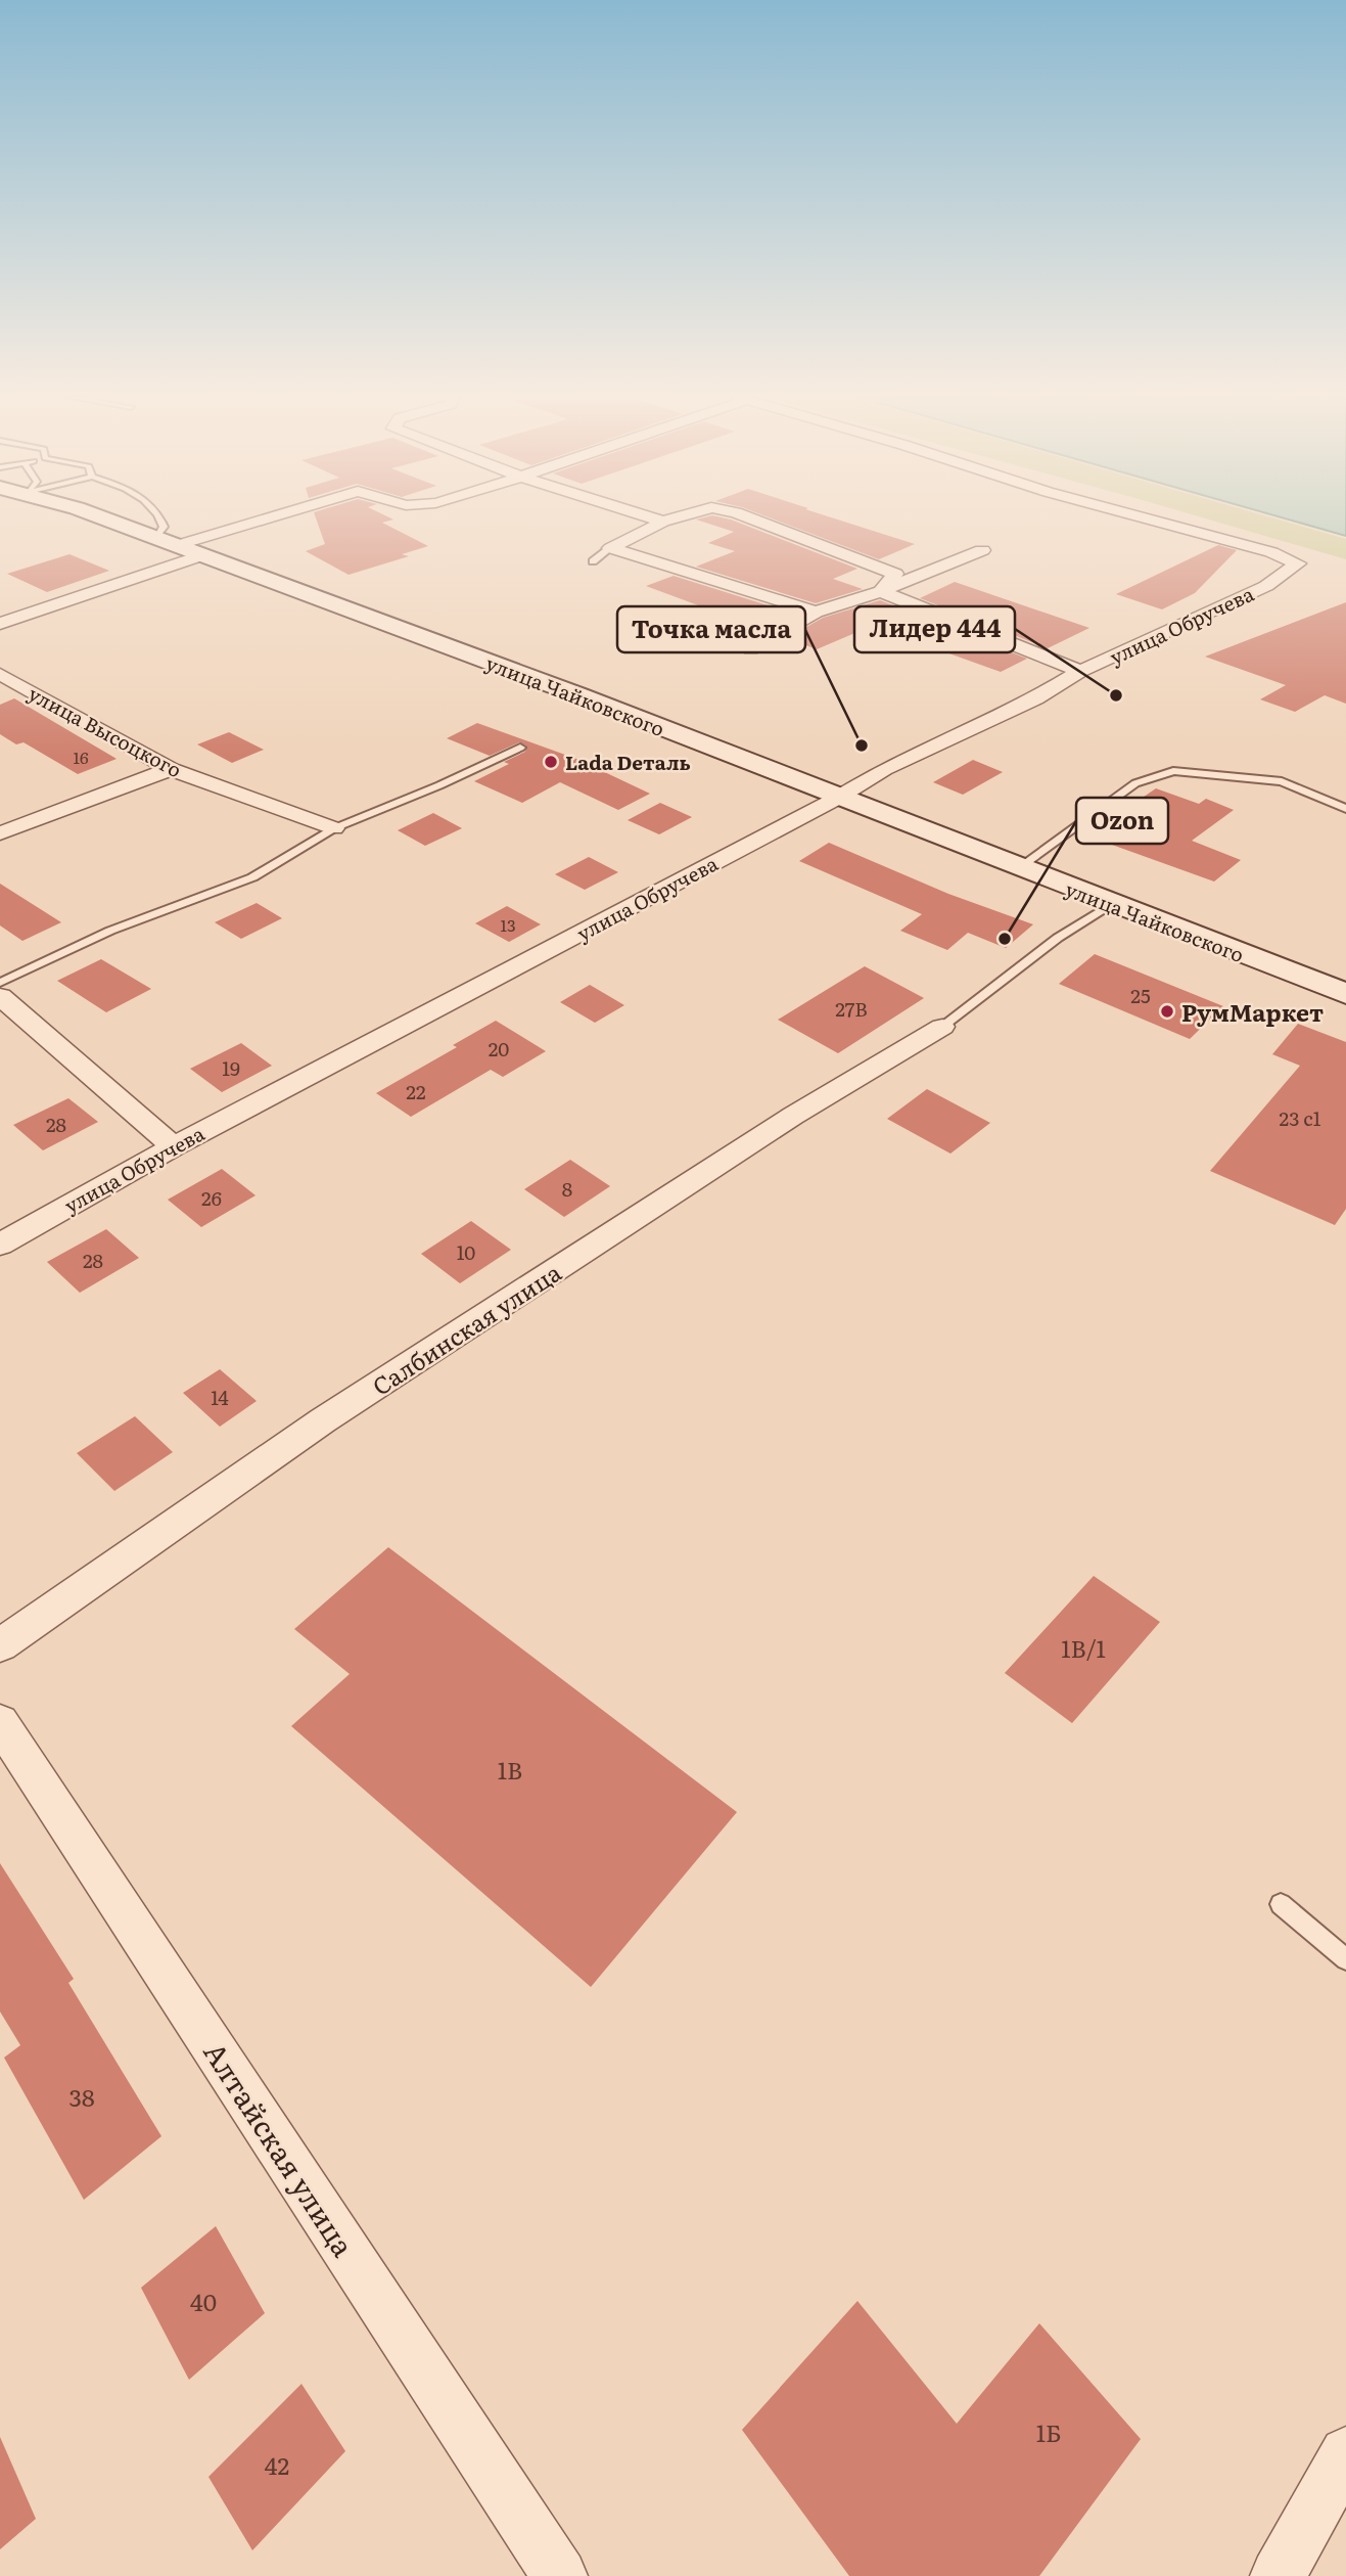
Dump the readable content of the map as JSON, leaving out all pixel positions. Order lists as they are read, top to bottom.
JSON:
{
  "streets": {
    "main road": ["улица Чайковского"],
    "street": [
      "улица Обручева",
      "улица Высоцкого",
      "Салбинская улица",
      "Алтайская улица"
    ]
  },
  "crossings": [
    ["улица Обручева", "улица Чайковского"]
  ],
  "places": [
    "Лидер 444",
    "Точка масла",
    "Lada Dеталь",
    "Ozon",
    "РумМаркет"
  ],
  "house_numbers": [
    "16",
    "13",
    "25",
    "27В",
    "20",
    "19",
    "22",
    "23 с1",
    "28",
    "8",
    "26",
    "10",
    "28",
    "14",
    "1В/1",
    "1В",
    "38",
    "40",
    "1Б",
    "42"
  ]
}
